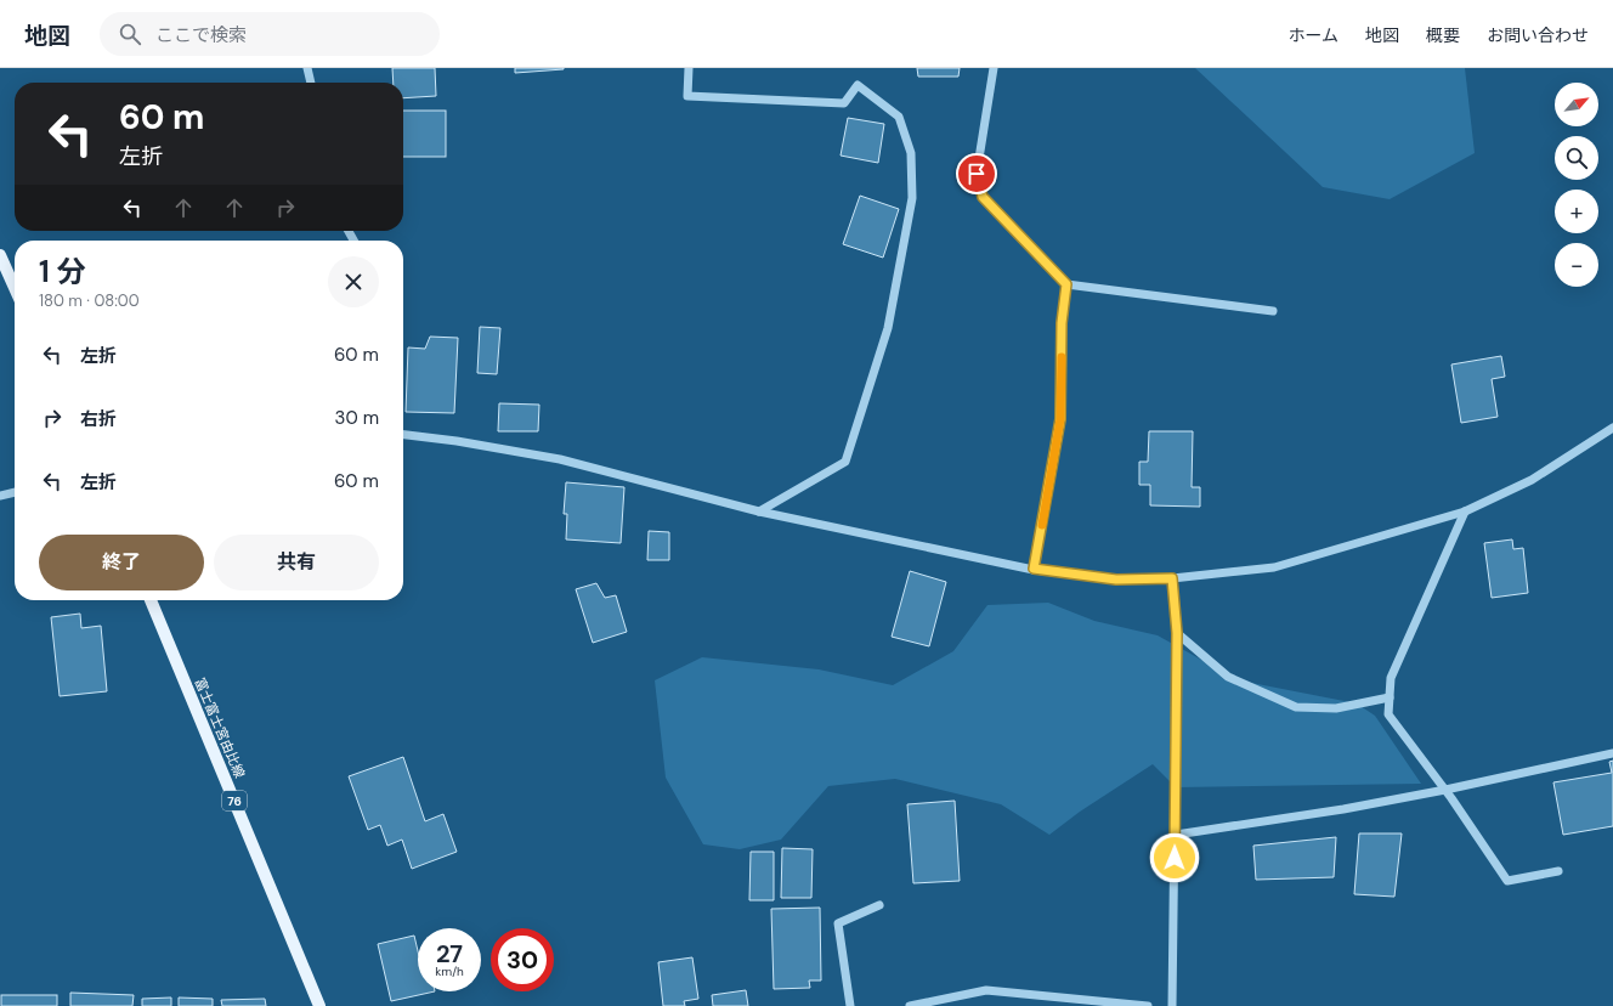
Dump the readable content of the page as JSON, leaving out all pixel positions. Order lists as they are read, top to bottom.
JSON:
{
  "streets": {
    "main road": ["富士富士宮由比線", "76"]
  },
  "north": "top right",
  "page": {
    "header": "地図",
    "search": "ここで検索",
    "nav": [
      "ホーム",
      "地図",
      "概要",
      "お問い合わせ"
    ],
    "map_buttons": ["+", "−"],
    "turn": ["60 m", "左折"],
    "heading": ["1 分", "180 m · 08:00"],
    "list": [
      {
        "name": "左折",
        "value": "60 m"
      },
      {
        "name": "右折",
        "value": "30 m"
      },
      {
        "name": "左折",
        "value": "60 m"
      }
    ],
    "buttons": ["終了", "共有"],
    "speed": "27 km/h",
    "limit": "30"
  }
}
